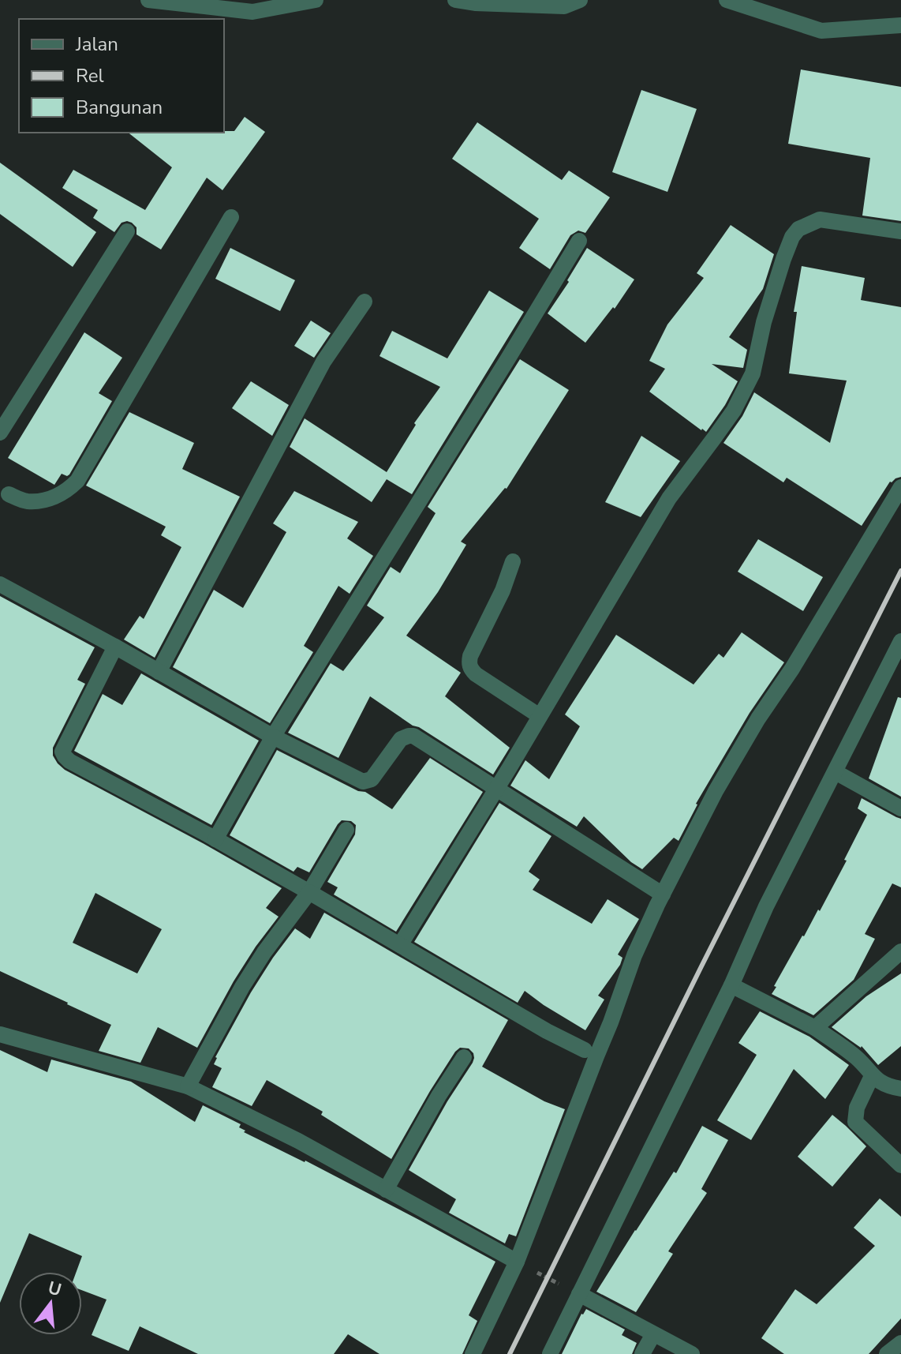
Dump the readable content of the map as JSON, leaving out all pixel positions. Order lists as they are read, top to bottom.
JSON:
{
  "legend": ["Jalan", "Rel", "Bangunan"],
  "north": "top"
}
